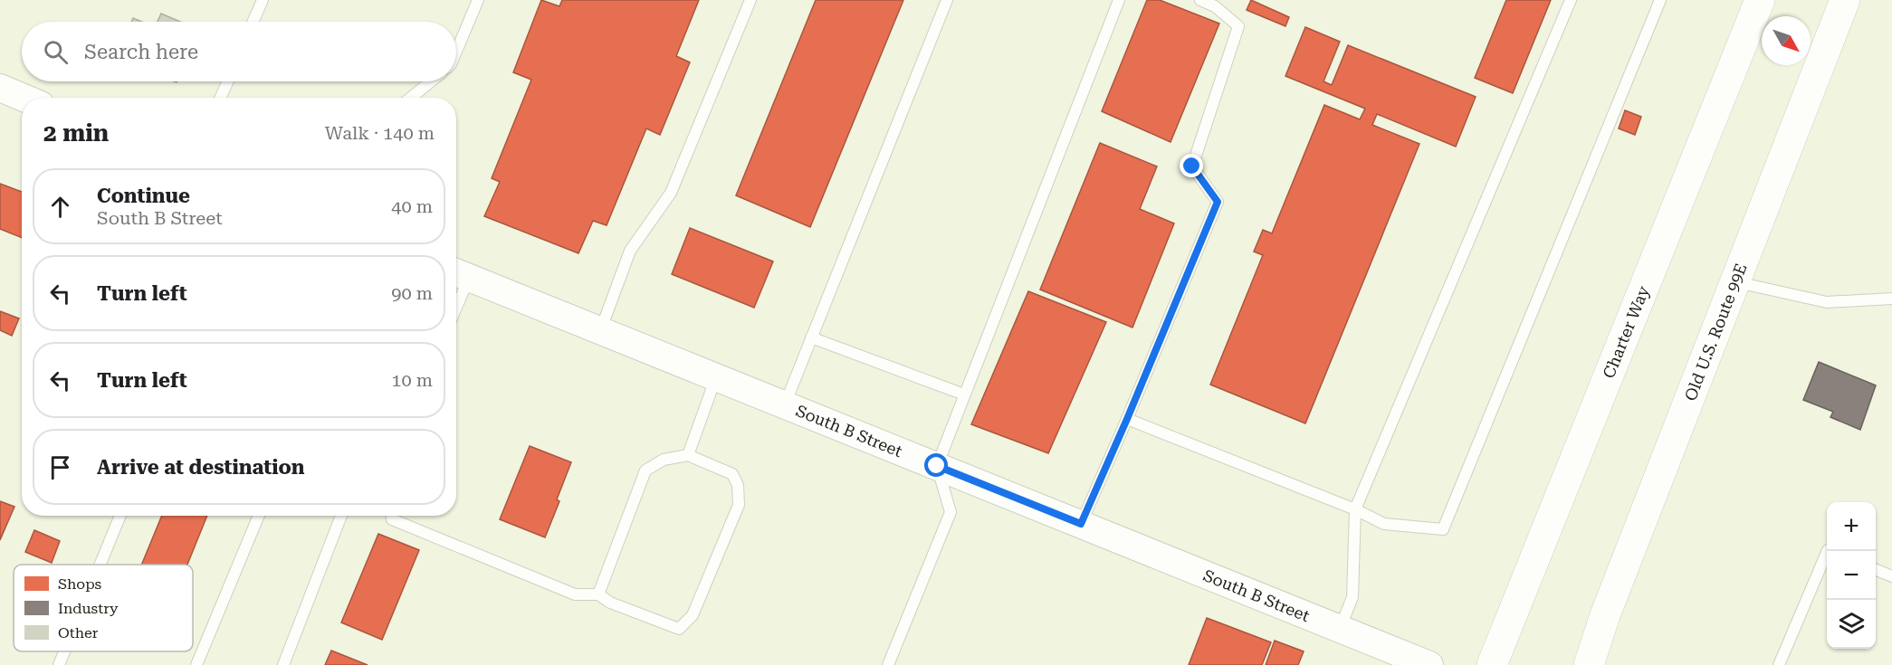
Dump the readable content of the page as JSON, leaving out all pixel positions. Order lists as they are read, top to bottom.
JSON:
{
  "streets": {
    "main road": ["Charter Way", "Old U.S. Route 99E"],
    "street": ["South B Street"]
  },
  "legend": ["Shops", "Industry", "Other"],
  "north": "bottom right",
  "page": {
    "search": "Search here",
    "heading": ["2 min", "Walk · 140 m"],
    "list": [
      ["Continue", "South B Street", "40 m"],
      ["Turn left", "90 m"],
      ["Turn left", "10 m"],
      "Arrive at destination"
    ],
    "map_buttons": ["+", "−"]
  }
}
